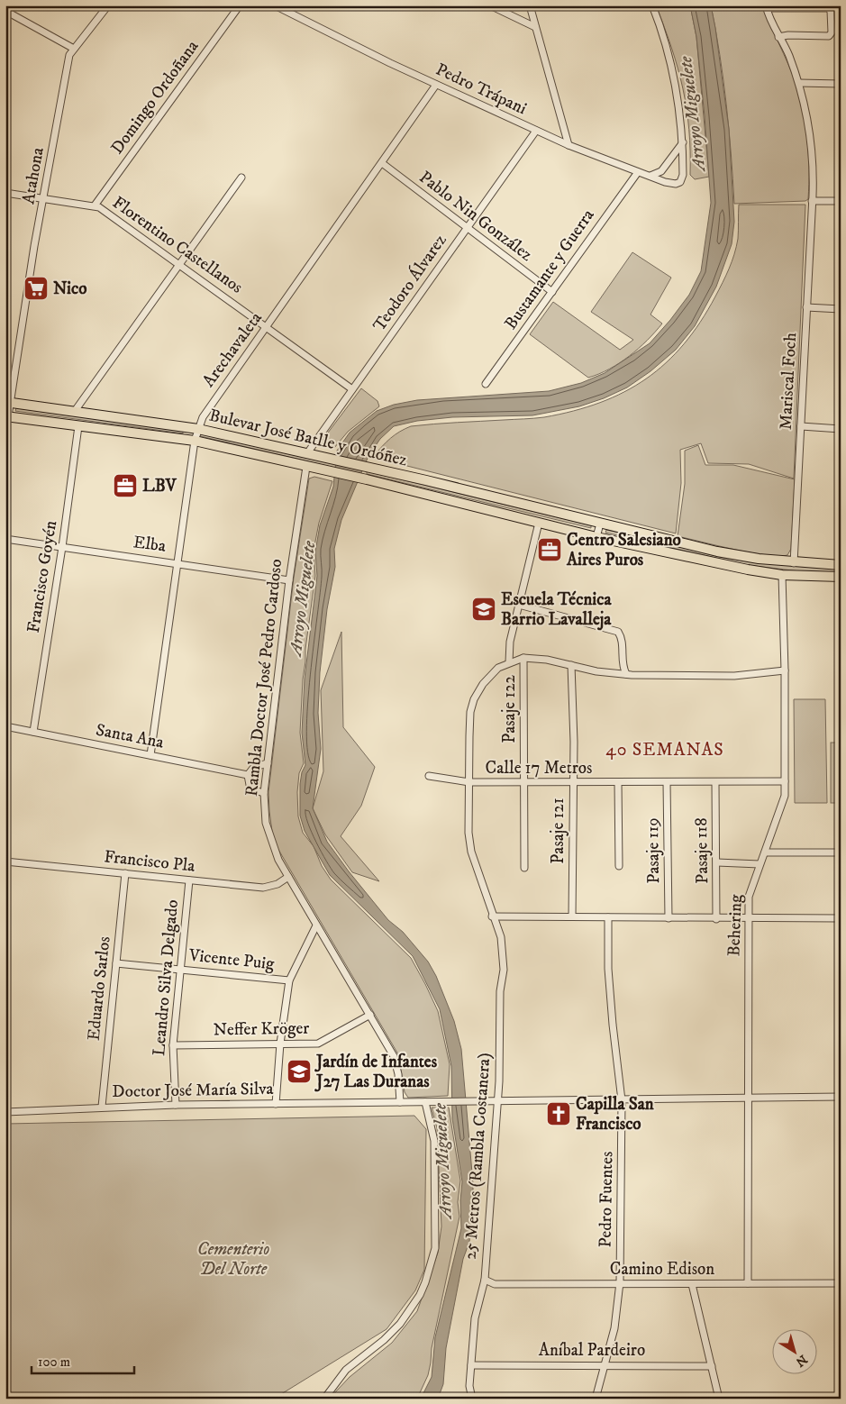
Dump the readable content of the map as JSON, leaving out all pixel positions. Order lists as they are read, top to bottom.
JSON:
{
  "streets": {
    "main road": ["Bulevar José Batlle y Ordóñez"],
    "street": [
      "Pedro Trápani",
      "Domingo Ordoñana",
      "Atahona",
      "Pablo Nin González",
      "Florentino Castellanos",
      "Bustamante y Guerra",
      "Teodoro Álvarez",
      "Arechavaleta",
      "Mariscal Foch",
      "Elba",
      "Francisco Goyén",
      "Rambla Doctor José Pedro Cardoso",
      "Pasaje 122",
      "Santa Ana",
      "Calle 17 Metros",
      "Pasaje 121",
      "Pasaje 119",
      "Pasaje 118",
      "Francisco Pla",
      "Behering",
      "Vicente Puig",
      "Leandro Silva Delgado",
      "Eduardo Sarlos",
      "Neffer Kröger",
      "Doctor José María Silva",
      "25 Metros (Rambla Costanera)",
      "Pedro Fuentes",
      "Camino Edison",
      "Aníbal Pardeiro"
    ]
  },
  "crossings": [
    ["Pedro Trápani", "Bustamante y Guerra"],
    ["Pedro Trápani", "Teodoro Álvarez"],
    ["Pedro Trápani", "Arechavaleta"],
    ["Domingo Ordoñana", "Florentino Castellanos"],
    ["Atahona", "Bulevar José Batlle y Ordóñez"],
    ["Pablo Nin González", "Bustamante y Guerra"],
    ["Pablo Nin González", "Teodoro Álvarez"],
    ["Pablo Nin González", "Arechavaleta"],
    ["Florentino Castellanos", "Teodoro Álvarez"],
    ["Florentino Castellanos", "Arechavaleta"],
    ["Teodoro Álvarez", "Bulevar José Batlle y Ordóñez"],
    ["Arechavaleta", "Bulevar José Batlle y Ordóñez"],
    ["Arechavaleta", "Elba"],
    ["Arechavaleta", "Santa Ana"],
    ["Mariscal Foch", "Bulevar José Batlle y Ordóñez"],
    ["Bulevar José Batlle y Ordóñez", "Francisco Goyén"],
    ["Bulevar José Batlle y Ordóñez", "Rambla Doctor José Pedro Cardoso"],
    ["Bulevar José Batlle y Ordóñez", "Behering"],
    ["Elba", "Francisco Goyén"],
    ["Elba", "Rambla Doctor José Pedro Cardoso"],
    ["Francisco Goyén", "Santa Ana"],
    ["Rambla Doctor José Pedro Cardoso", "Francisco Pla"],
    ["Rambla Doctor José Pedro Cardoso", "Neffer Kröger"],
    ["Rambla Doctor José Pedro Cardoso", "Doctor José María Silva"],
    ["Pasaje 122", "Calle 17 Metros"],
    ["Pasaje 122", "25 Metros (Rambla Costanera)"],
    ["Calle 17 Metros", "Pasaje 121"],
    ["Calle 17 Metros", "Pasaje 119"],
    ["Calle 17 Metros", "Pasaje 118"],
    ["Calle 17 Metros", "Behering"],
    ["Calle 17 Metros", "25 Metros (Rambla Costanera)"],
    ["Francisco Pla", "Leandro Silva Delgado"],
    ["Francisco Pla", "Eduardo Sarlos"],
    ["Behering", "Doctor José María Silva"],
    ["Behering", "Camino Edison"],
    ["Vicente Puig", "Leandro Silva Delgado"],
    ["Vicente Puig", "Eduardo Sarlos"],
    ["Leandro Silva Delgado", "Neffer Kröger"],
    ["Leandro Silva Delgado", "Doctor José María Silva"],
    ["Eduardo Sarlos", "Doctor José María Silva"],
    ["Doctor José María Silva", "25 Metros (Rambla Costanera)"],
    ["Doctor José María Silva", "Pedro Fuentes"],
    ["25 Metros (Rambla Costanera)", "Camino Edison"],
    ["25 Metros (Rambla Costanera)", "Aníbal Pardeiro"],
    ["Pedro Fuentes", "Camino Edison"],
    ["Pedro Fuentes", "Aníbal Pardeiro"]
  ],
  "districts": ["40 SEMANAS"],
  "water": ["Arroyo Miguelete"],
  "parks": ["Cementerio Del Norte"],
  "places": {
    "supermarket": ["Nico"],
    "office": ["LBV", "Centro Salesiano Aires Puros"],
    "school or university": ["Escuela Técnica Barrio Lavalleja", "Jardín de Infantes J27 Las Duranas"],
    "church": ["Capilla San Francisco"]
  },
  "scale_bar": "100 m",
  "north": "bottom right"
}
